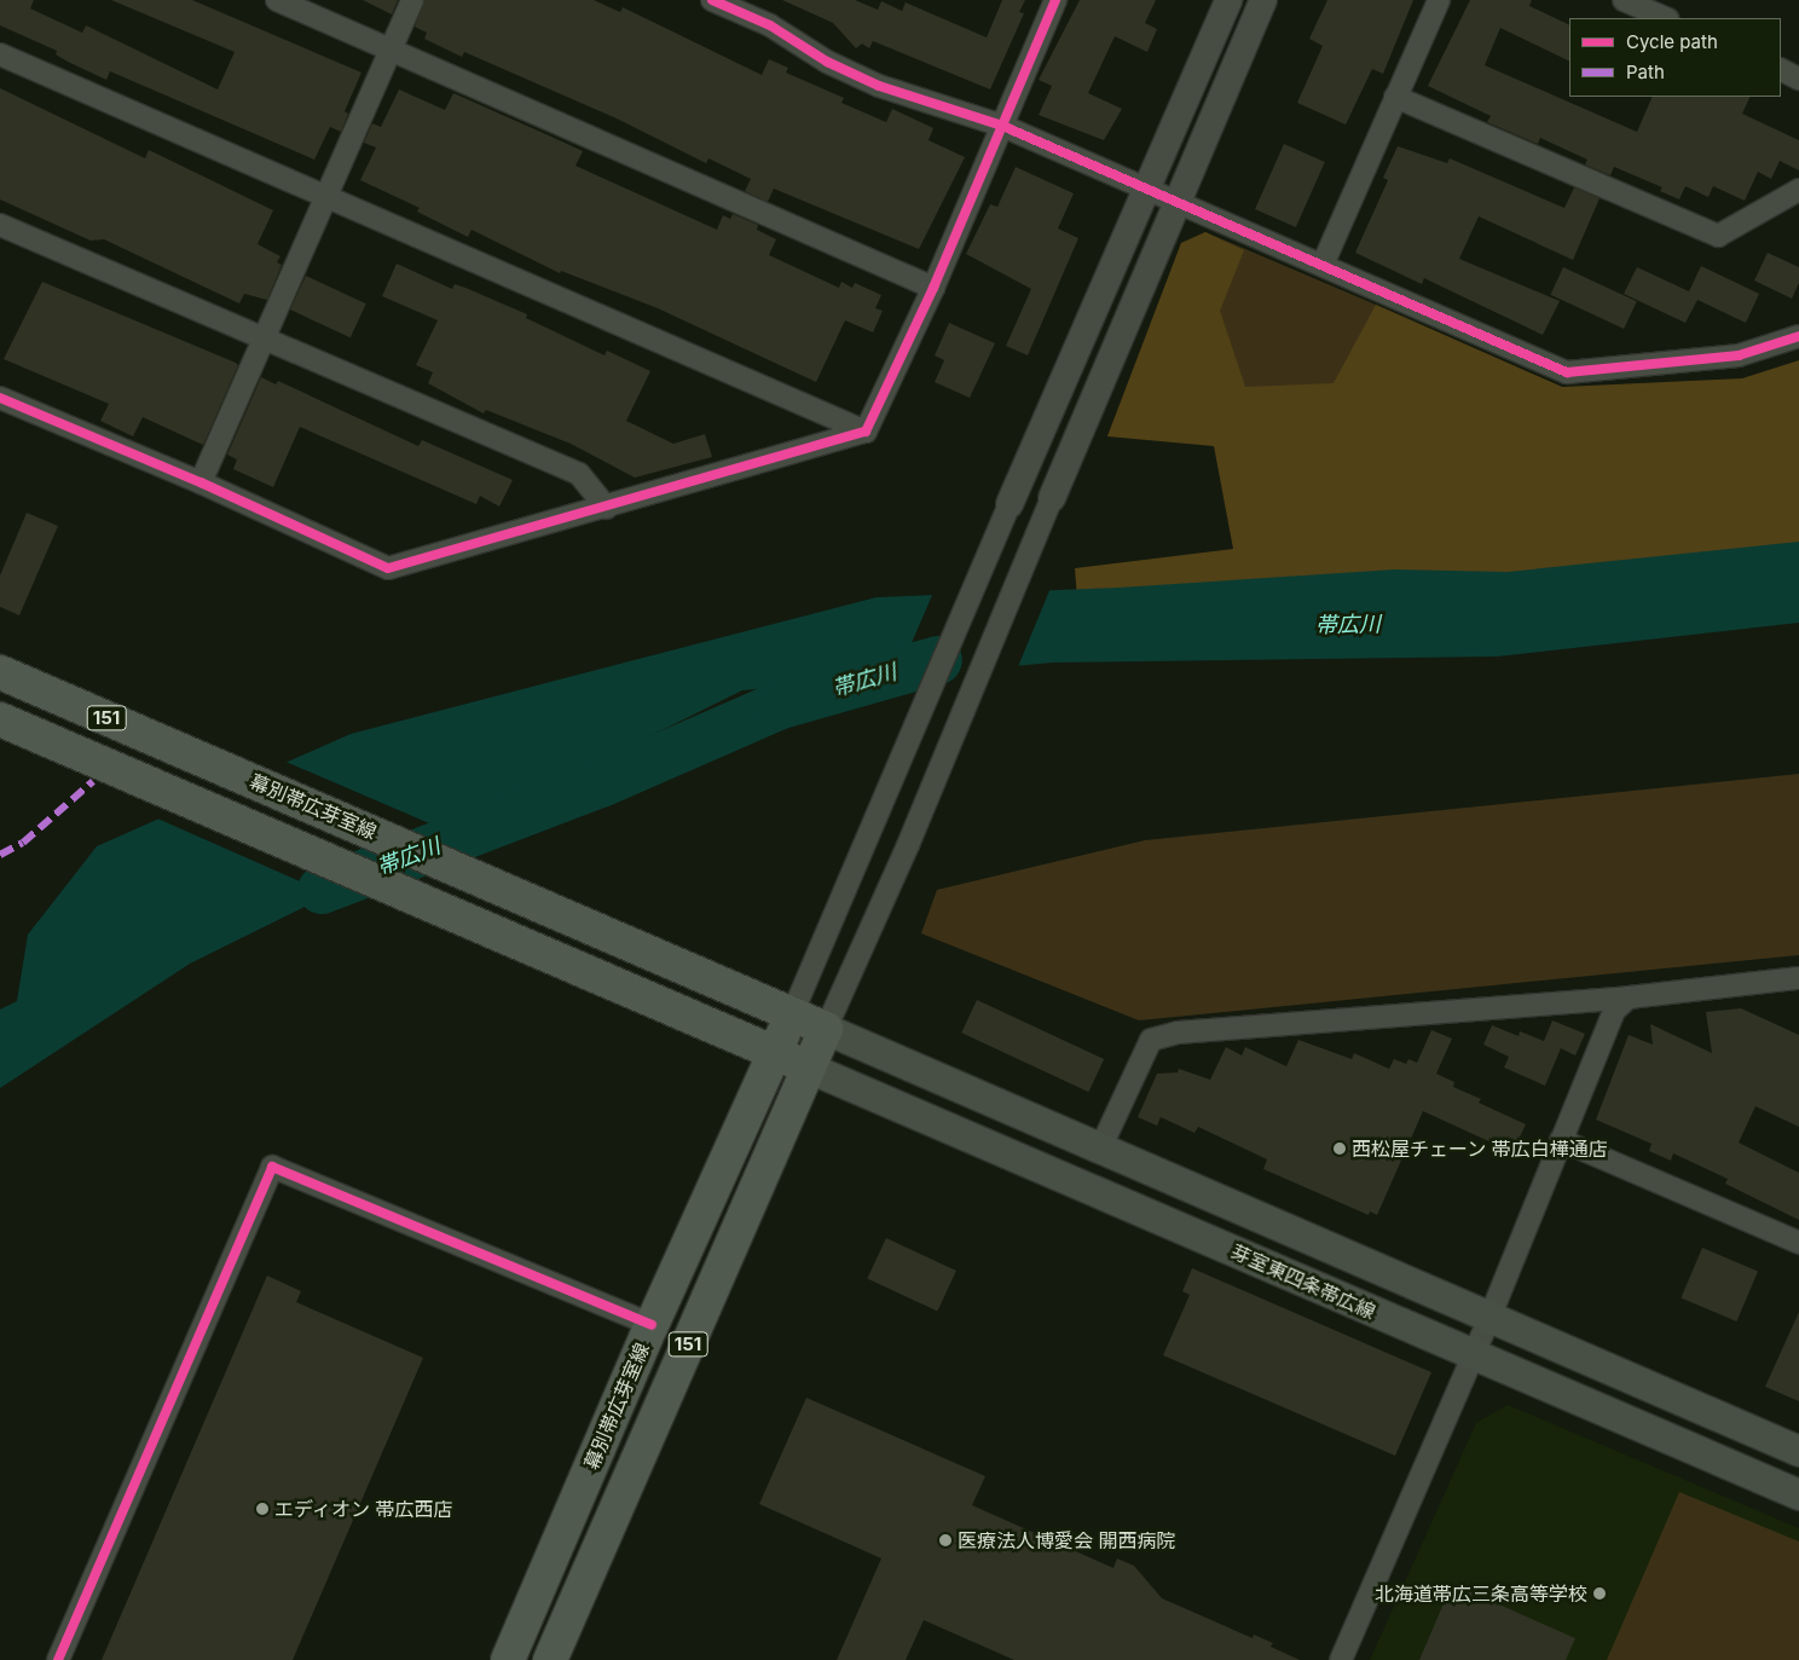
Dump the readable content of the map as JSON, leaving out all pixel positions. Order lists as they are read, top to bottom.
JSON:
{
  "streets": {
    "main road": ["151", "幕別帯広芽室線", "芽室東四条帯広線"]
  },
  "crossings": [
    ["151", "幕別帯広芽室線"],
    ["151", "芽室東四条帯広線"],
    ["幕別帯広芽室線", "芽室東四条帯広線"]
  ],
  "water": ["帯広川"],
  "places": [
    "西松屋チェーン 帯広白樺通店",
    "エディオン 帯広西店",
    "医療法人博愛会 開西病院",
    "北海道帯広三条高等学校"
  ],
  "legend": ["Cycle path", "Path"]
}
